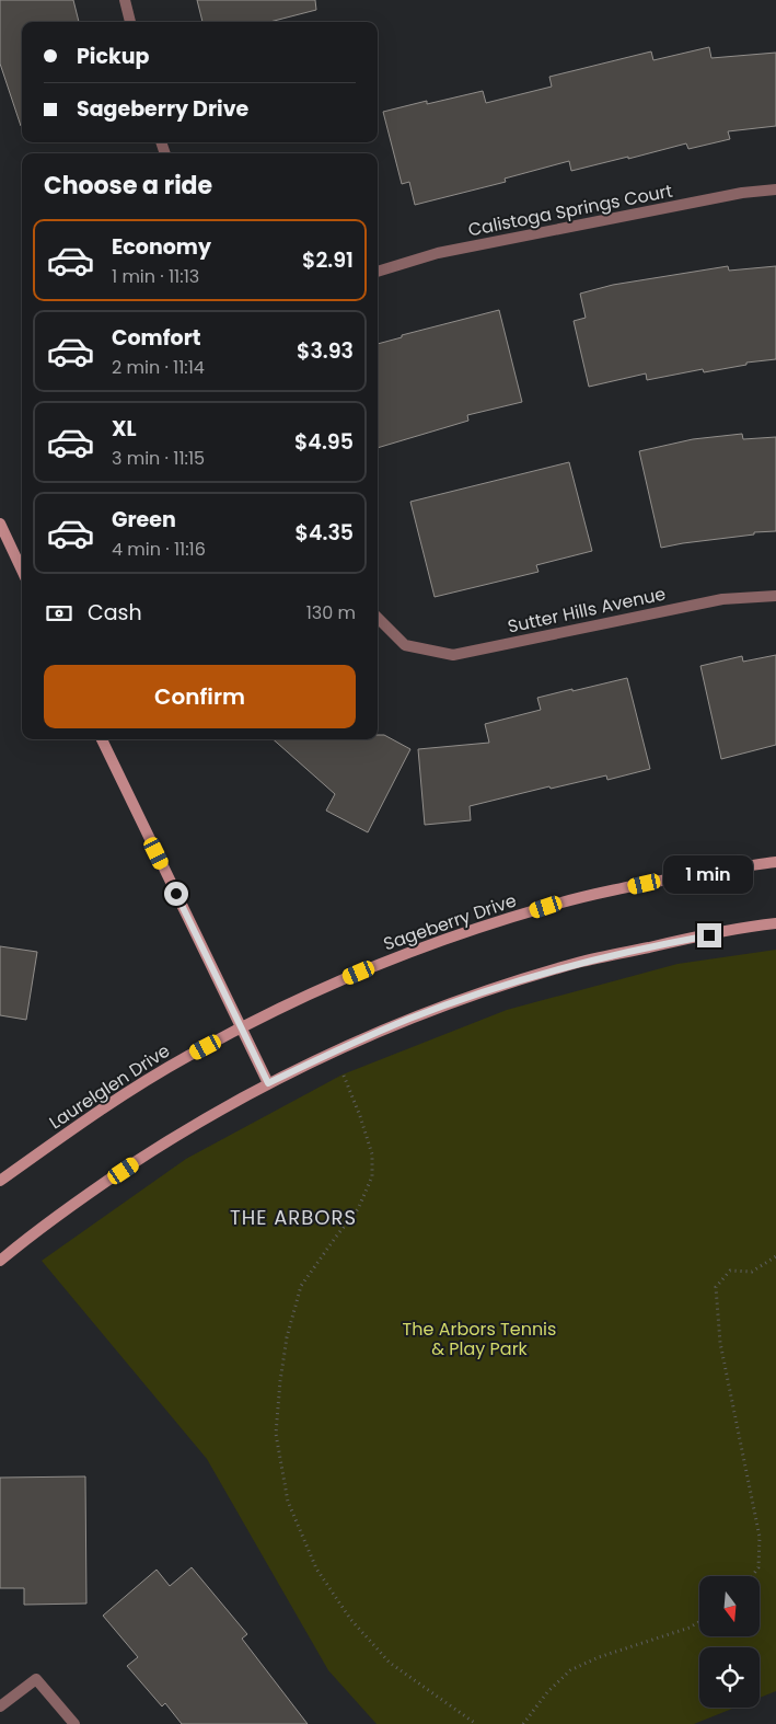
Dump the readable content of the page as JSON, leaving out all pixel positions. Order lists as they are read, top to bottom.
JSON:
{
  "streets": {
    "street": [
      "Calistoga Springs Court",
      "Sutter Hills Avenue",
      "Sageberry Drive",
      "Laurelglen Drive"
    ]
  },
  "crossings": [
    ["Sageberry Drive", "Laurelglen Drive"]
  ],
  "districts": ["THE ARBORS"],
  "parks": ["The Arbors Tennis & Play Park"],
  "north": "bottom",
  "page": {
    "banner": ["Pickup", "Sageberry Drive"],
    "heading": "Choose a ride",
    "list": [
      {
        "name": "Economy",
        "note": "1 min · 11:13",
        "value": "$2.91"
      },
      {
        "name": "Comfort",
        "note": "2 min · 11:14",
        "value": "$3.93"
      },
      {
        "name": "XL",
        "note": "3 min · 11:15",
        "value": "$4.95"
      },
      {
        "name": "Green",
        "note": "4 min · 11:16",
        "value": "$4.35"
      }
    ],
    "pay": ["Cash", "130 m"],
    "buttons": "Confirm",
    "bubble": "1 min"
  }
}
